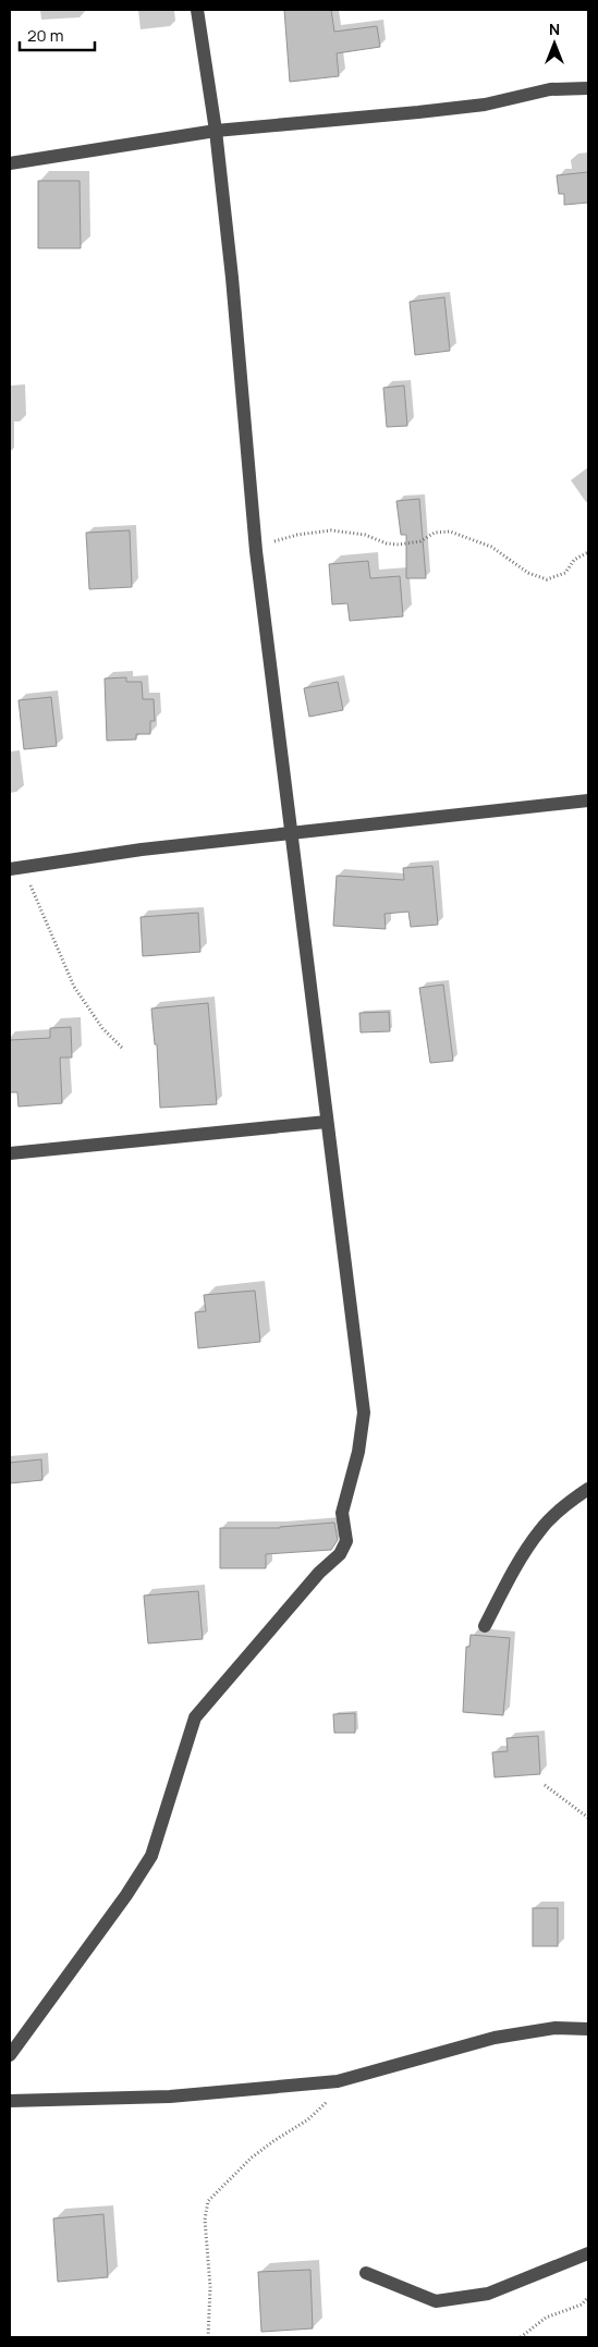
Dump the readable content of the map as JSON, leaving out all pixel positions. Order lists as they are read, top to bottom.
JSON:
{
  "scale_bar": "20 m",
  "north": "top"
}
